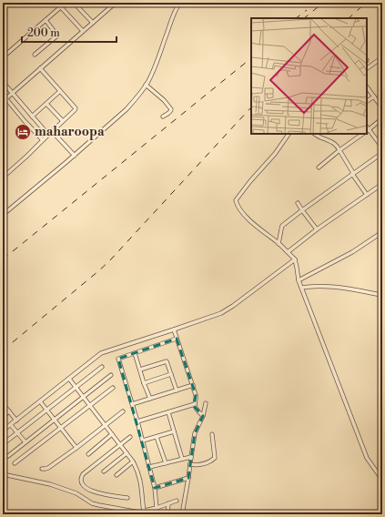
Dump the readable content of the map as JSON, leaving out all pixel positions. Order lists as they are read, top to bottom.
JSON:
{
  "places": {
    "hotel": ["maharoopa"]
  },
  "scale_bar": "200 m"
}
